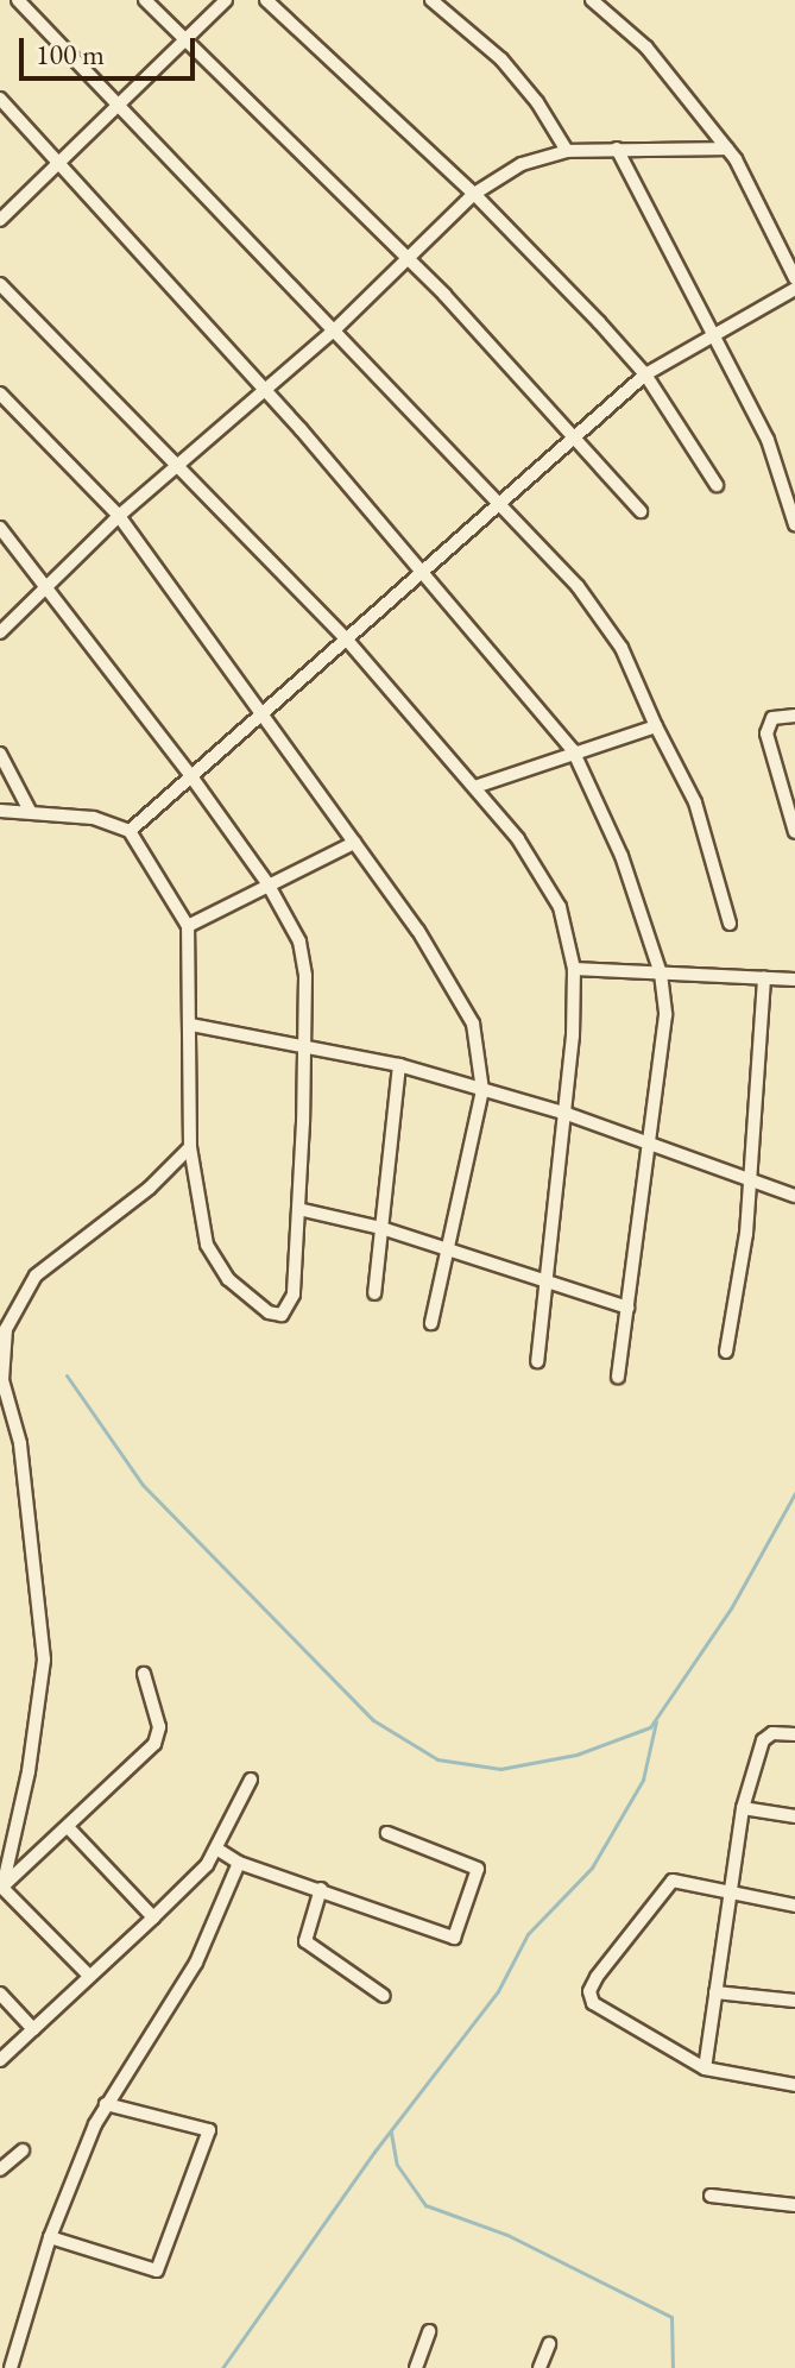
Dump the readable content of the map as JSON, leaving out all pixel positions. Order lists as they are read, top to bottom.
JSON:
{
  "scale_bar": "100 m"
}
